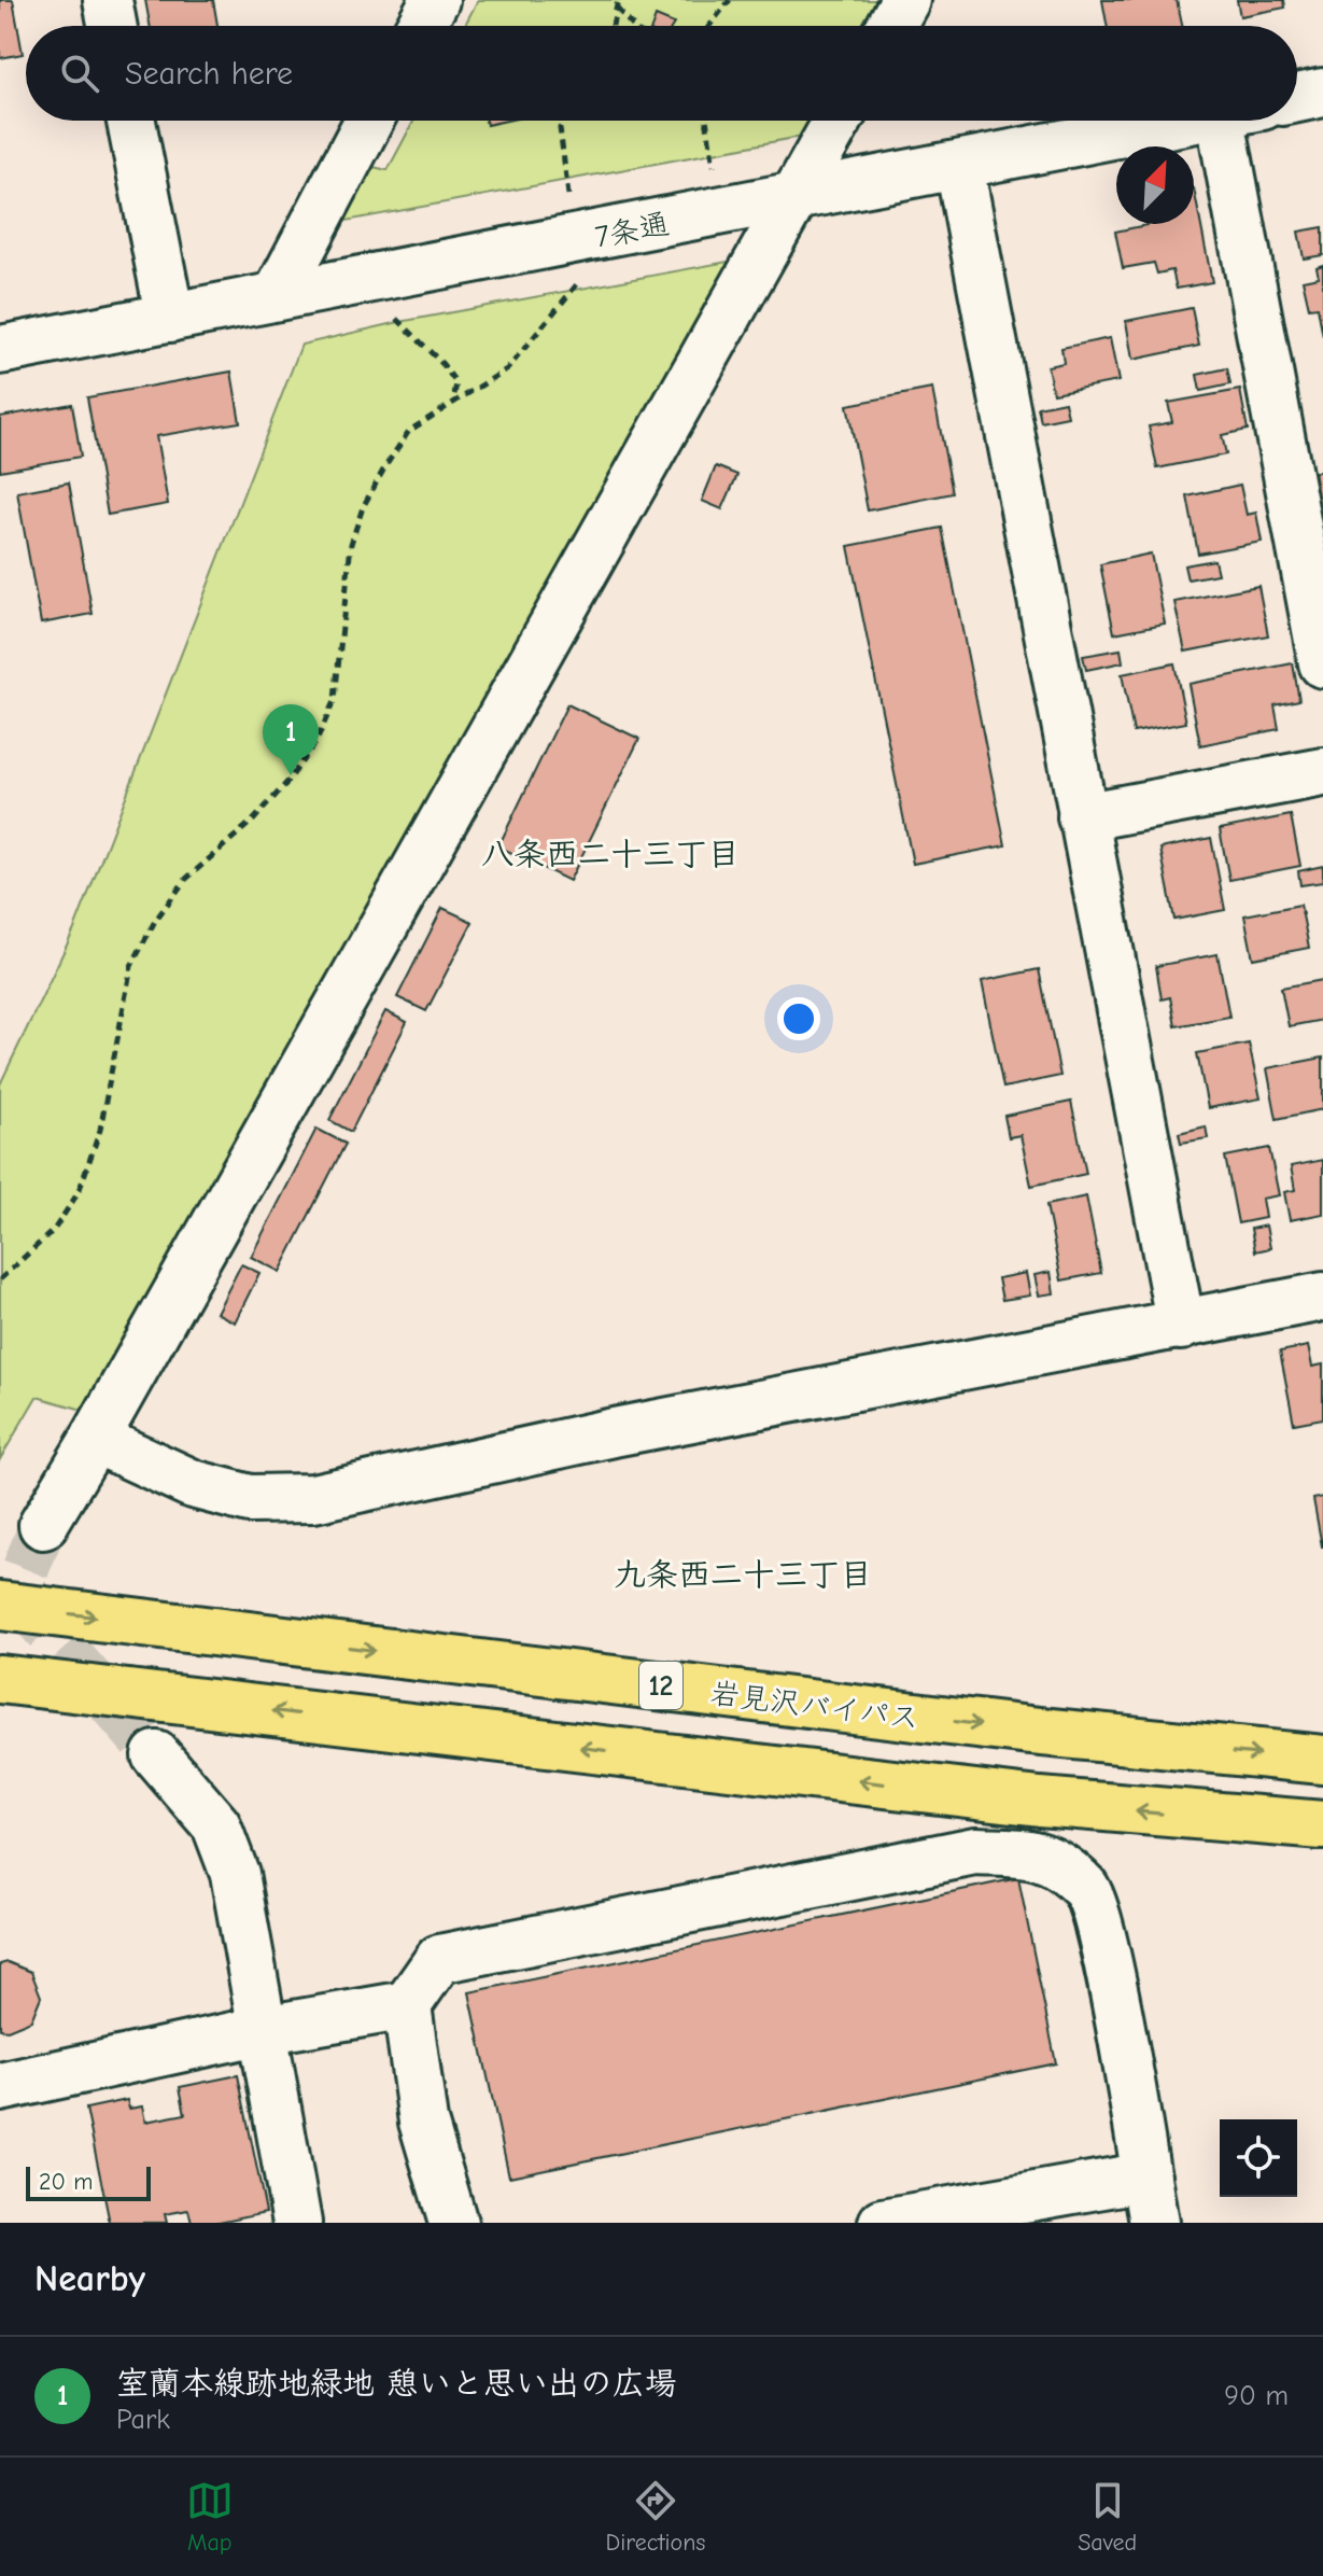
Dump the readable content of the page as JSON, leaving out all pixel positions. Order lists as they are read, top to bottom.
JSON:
{
  "streets": {
    "highway": ["12", "岩見沢バイパス"],
    "street": ["7条通"]
  },
  "districts": ["八条西二十三丁目", "九条西二十三丁目"],
  "scale_bar": "20 m",
  "north": "top right",
  "page": {
    "search": "Search here",
    "pins": "1",
    "scale": "20 m",
    "heading": "Nearby",
    "list": [
      {
        "mark": "1",
        "name": "室蘭本線跡地緑地 憩いと思い出の広場",
        "note": "Park",
        "value": "90 m"
      }
    ],
    "nav": ["Map", "Directions", "Saved"]
  }
}
